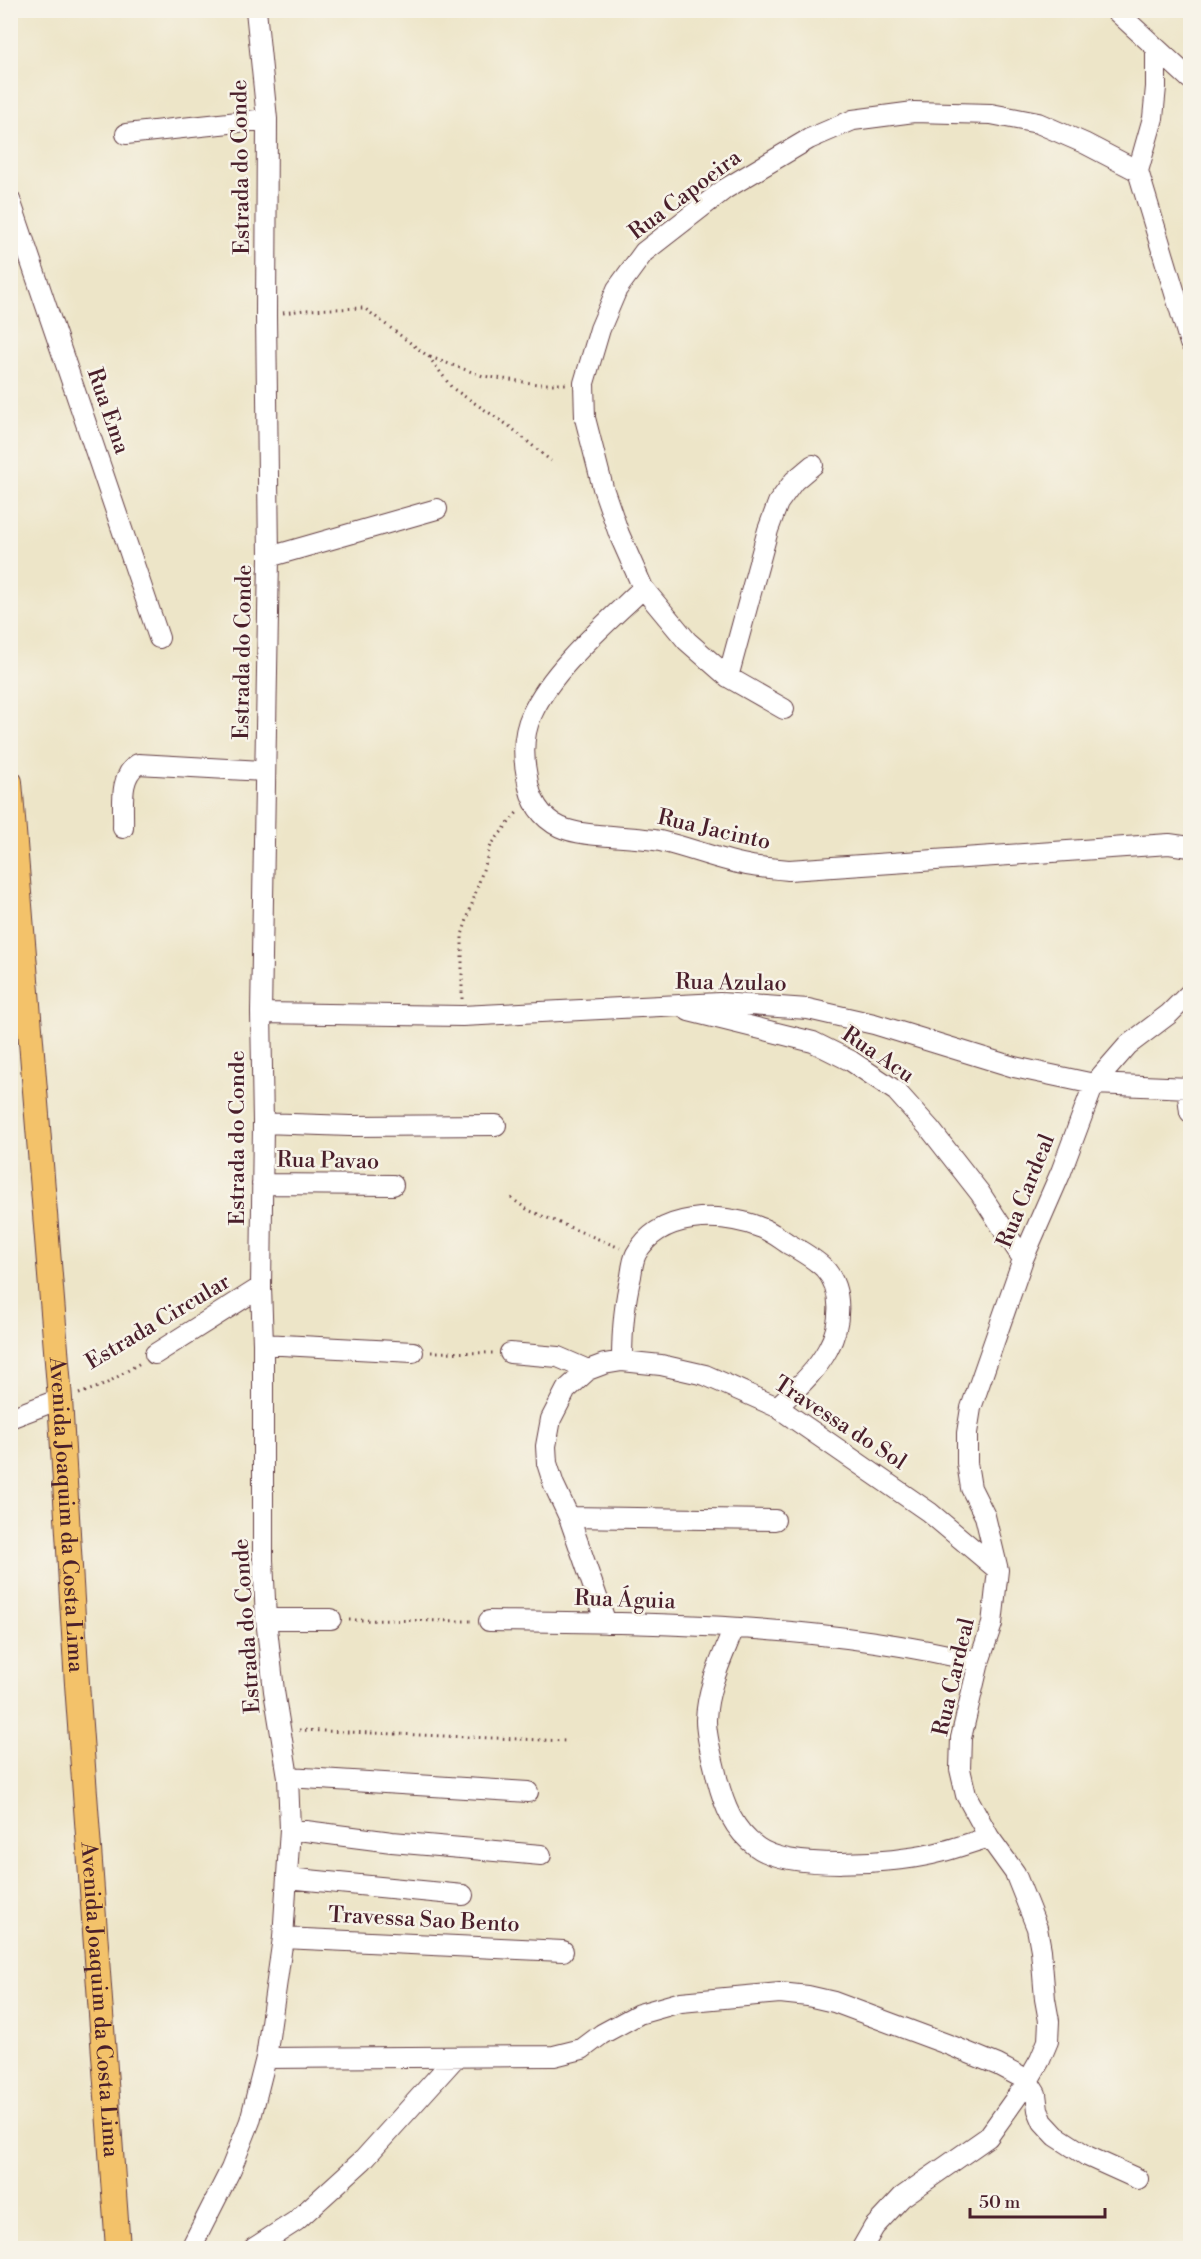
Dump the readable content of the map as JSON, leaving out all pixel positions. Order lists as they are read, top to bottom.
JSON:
{
  "streets": {
    "main road": ["Avenida Joaquim da Costa Lima"],
    "street": [
      "Estrada do Conde",
      "Rua Capoeira",
      "Rua Ema",
      "Rua Jacinto",
      "Rua Azulao",
      "Rua Acu",
      "Rua Pavao",
      "Rua Cardeal",
      "Estrada Circular",
      "Travessa do Sol",
      "Rua Águia",
      "Travessa Sao Bento"
    ]
  },
  "crossings": [
    ["Estrada do Conde", "Rua Azulao"],
    ["Estrada do Conde", "Rua Pavao"],
    ["Estrada do Conde", "Estrada Circular"],
    ["Estrada do Conde", "Travessa Sao Bento"],
    ["Rua Azulao", "Rua Acu"],
    ["Rua Azulao", "Rua Cardeal"],
    ["Rua Acu", "Rua Cardeal"],
    ["Rua Cardeal", "Travessa do Sol"],
    ["Rua Cardeal", "Rua Águia"],
    ["Estrada Circular", "Avenida Joaquim da Costa Lima"],
    ["Travessa do Sol", "Rua Águia"]
  ],
  "scale_bar": "50 m"
}
